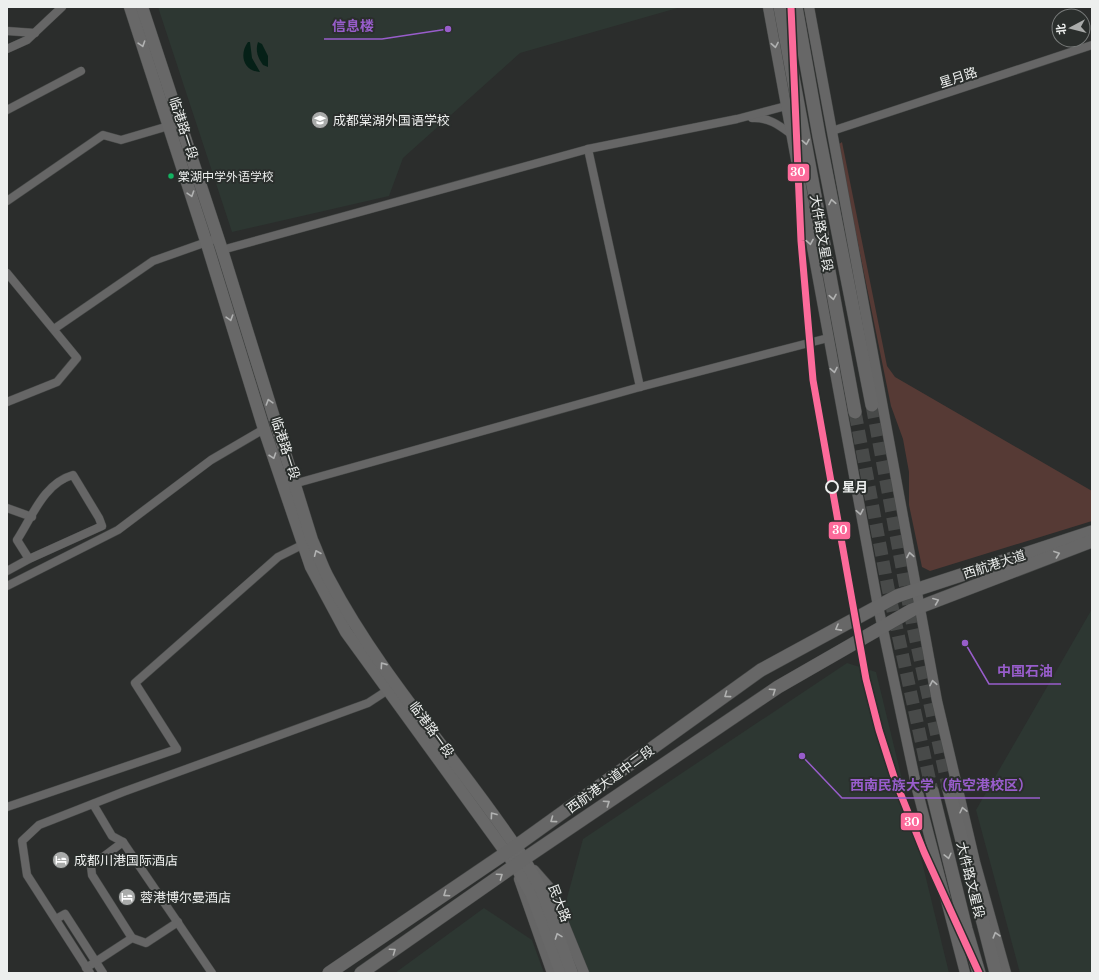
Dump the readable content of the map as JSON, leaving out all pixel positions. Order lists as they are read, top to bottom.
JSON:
{
  "streets": {
    "main road": [
      "临港路一段",
      "大件路文星段",
      "西航港大道",
      "西航港大道中二段",
      "民大路"
    ],
    "street": ["星月路"]
  },
  "crossings": [
    ["临港路一段", "西航港大道中二段"],
    ["临港路一段", "民大路"],
    ["西航港大道", "西航港大道中二段"],
    ["西航港大道中二段", "民大路"]
  ],
  "places": {
    "other": [
      "信息楼",
      "棠湖中学外语学校",
      "星月",
      "中国石油",
      "西南民族大学（航空港校区）"
    ],
    "school or university": ["成都棠湖外国语学校"],
    "hotel": ["成都川港国际酒店", "蓉港博尔曼酒店"]
  },
  "lines": ["transit line 30"],
  "north": "left"
}
